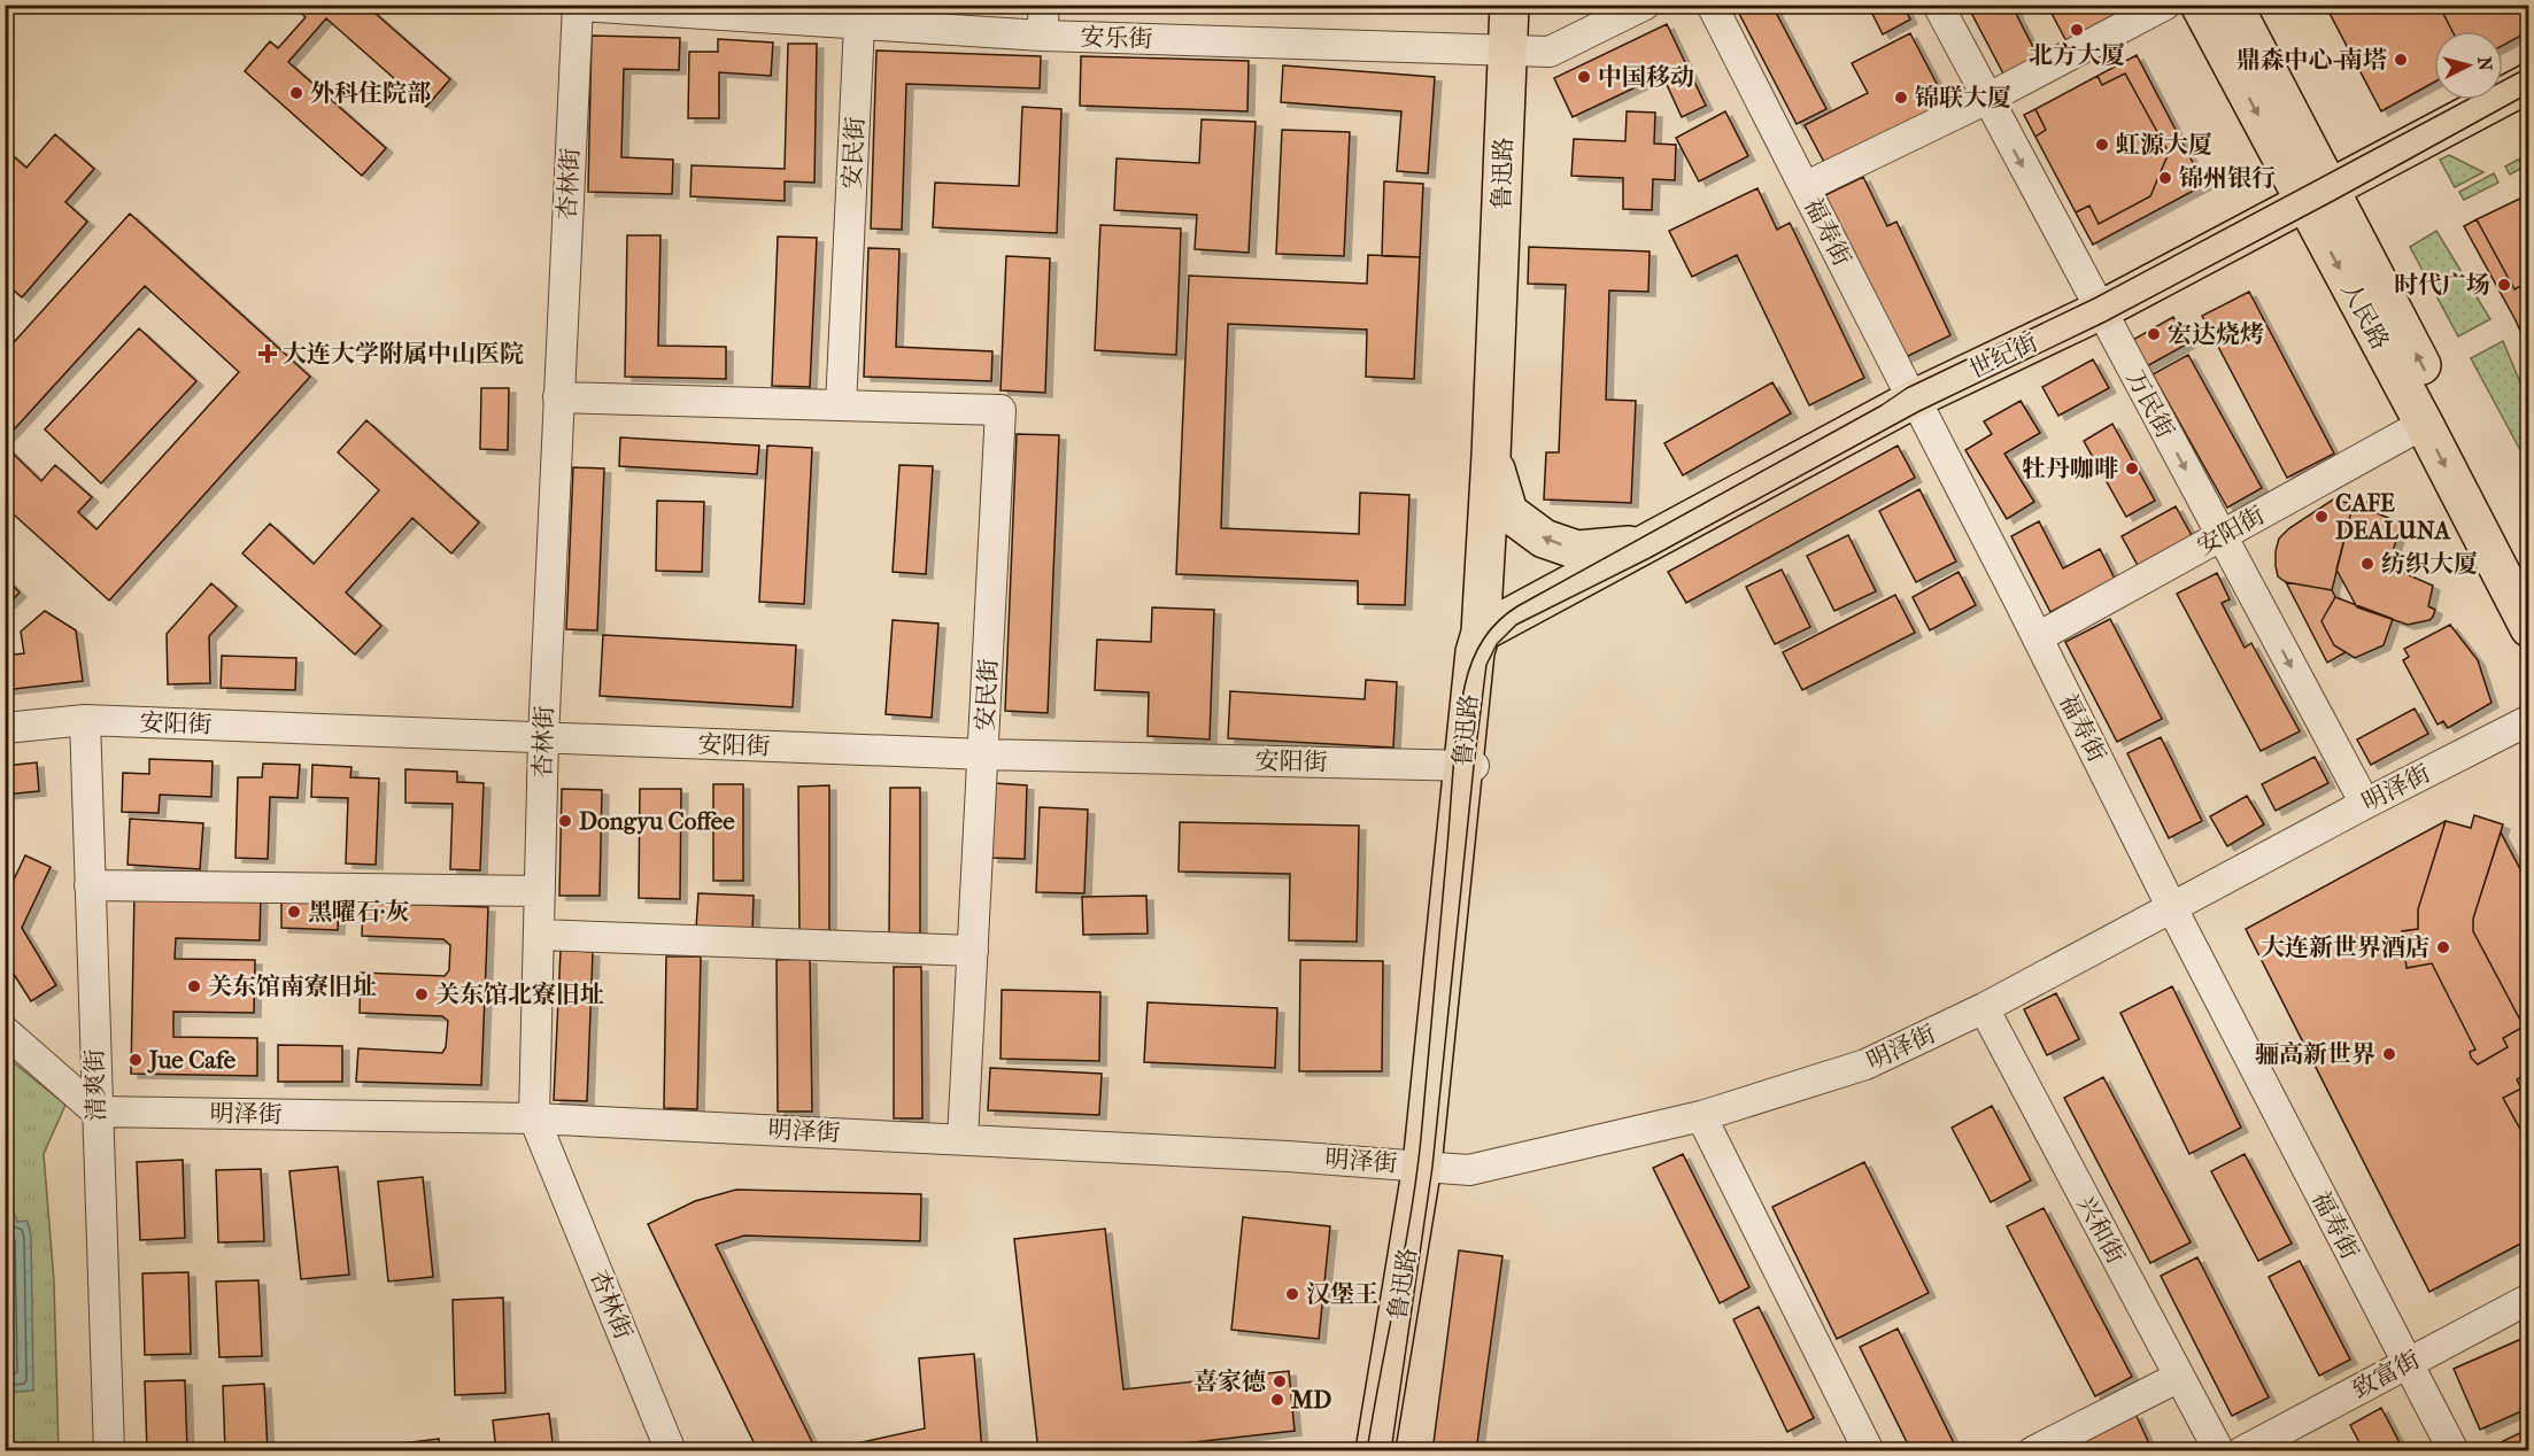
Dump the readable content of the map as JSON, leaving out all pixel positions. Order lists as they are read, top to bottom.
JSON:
{
  "streets": {
    "main road": ["鲁迅路", "人民路", "世纪街"],
    "street": [
      "安乐街",
      "安民街",
      "杏林街",
      "福寿街",
      "万民街",
      "安阳街",
      "明泽街",
      "清爽街",
      "兴和街",
      "致富街"
    ]
  },
  "crossings": [
    ["安乐街", "安民街"],
    ["安乐街", "鲁迅路"],
    ["安乐街", "杏林街"],
    ["安民街", "杏林街"],
    ["安民街", "安阳街"],
    ["安民街", "明泽街"],
    ["鲁迅路", "世纪街"],
    ["鲁迅路", "安阳街"],
    ["鲁迅路", "明泽街"],
    ["杏林街", "安阳街"],
    ["杏林街", "明泽街"],
    ["福寿街", "世纪街"],
    ["福寿街", "安阳街"],
    ["福寿街", "明泽街"],
    ["福寿街", "致富街"],
    ["人民路", "世纪街"],
    ["人民路", "安阳街"],
    ["世纪街", "万民街"],
    ["万民街", "安阳街"],
    ["万民街", "明泽街"],
    ["安阳街", "清爽街"],
    ["明泽街", "清爽街"],
    ["明泽街", "兴和街"]
  ],
  "one_way": ["万民街"],
  "places": {
    "other": [
      "北方大厦",
      "鼎森中心-南塔",
      "中国移动",
      "外科住院部",
      "锦联大厦",
      "虹源大厦",
      "锦州银行",
      "时代广场",
      "宏达烧烤",
      "牡丹咖啡",
      "CAFE DEALUNA",
      "纺织大厦",
      "Dongyu Coffee",
      "黑曜石·灰",
      "大连新世界酒店",
      "关东馆南寮旧址",
      "关东馆北寮旧址",
      "骊高新世界",
      "Jue Cafe",
      "汉堡王",
      "喜家德",
      "MD"
    ],
    "health": ["大连大学附属中山医院"]
  },
  "north": "right"
}
